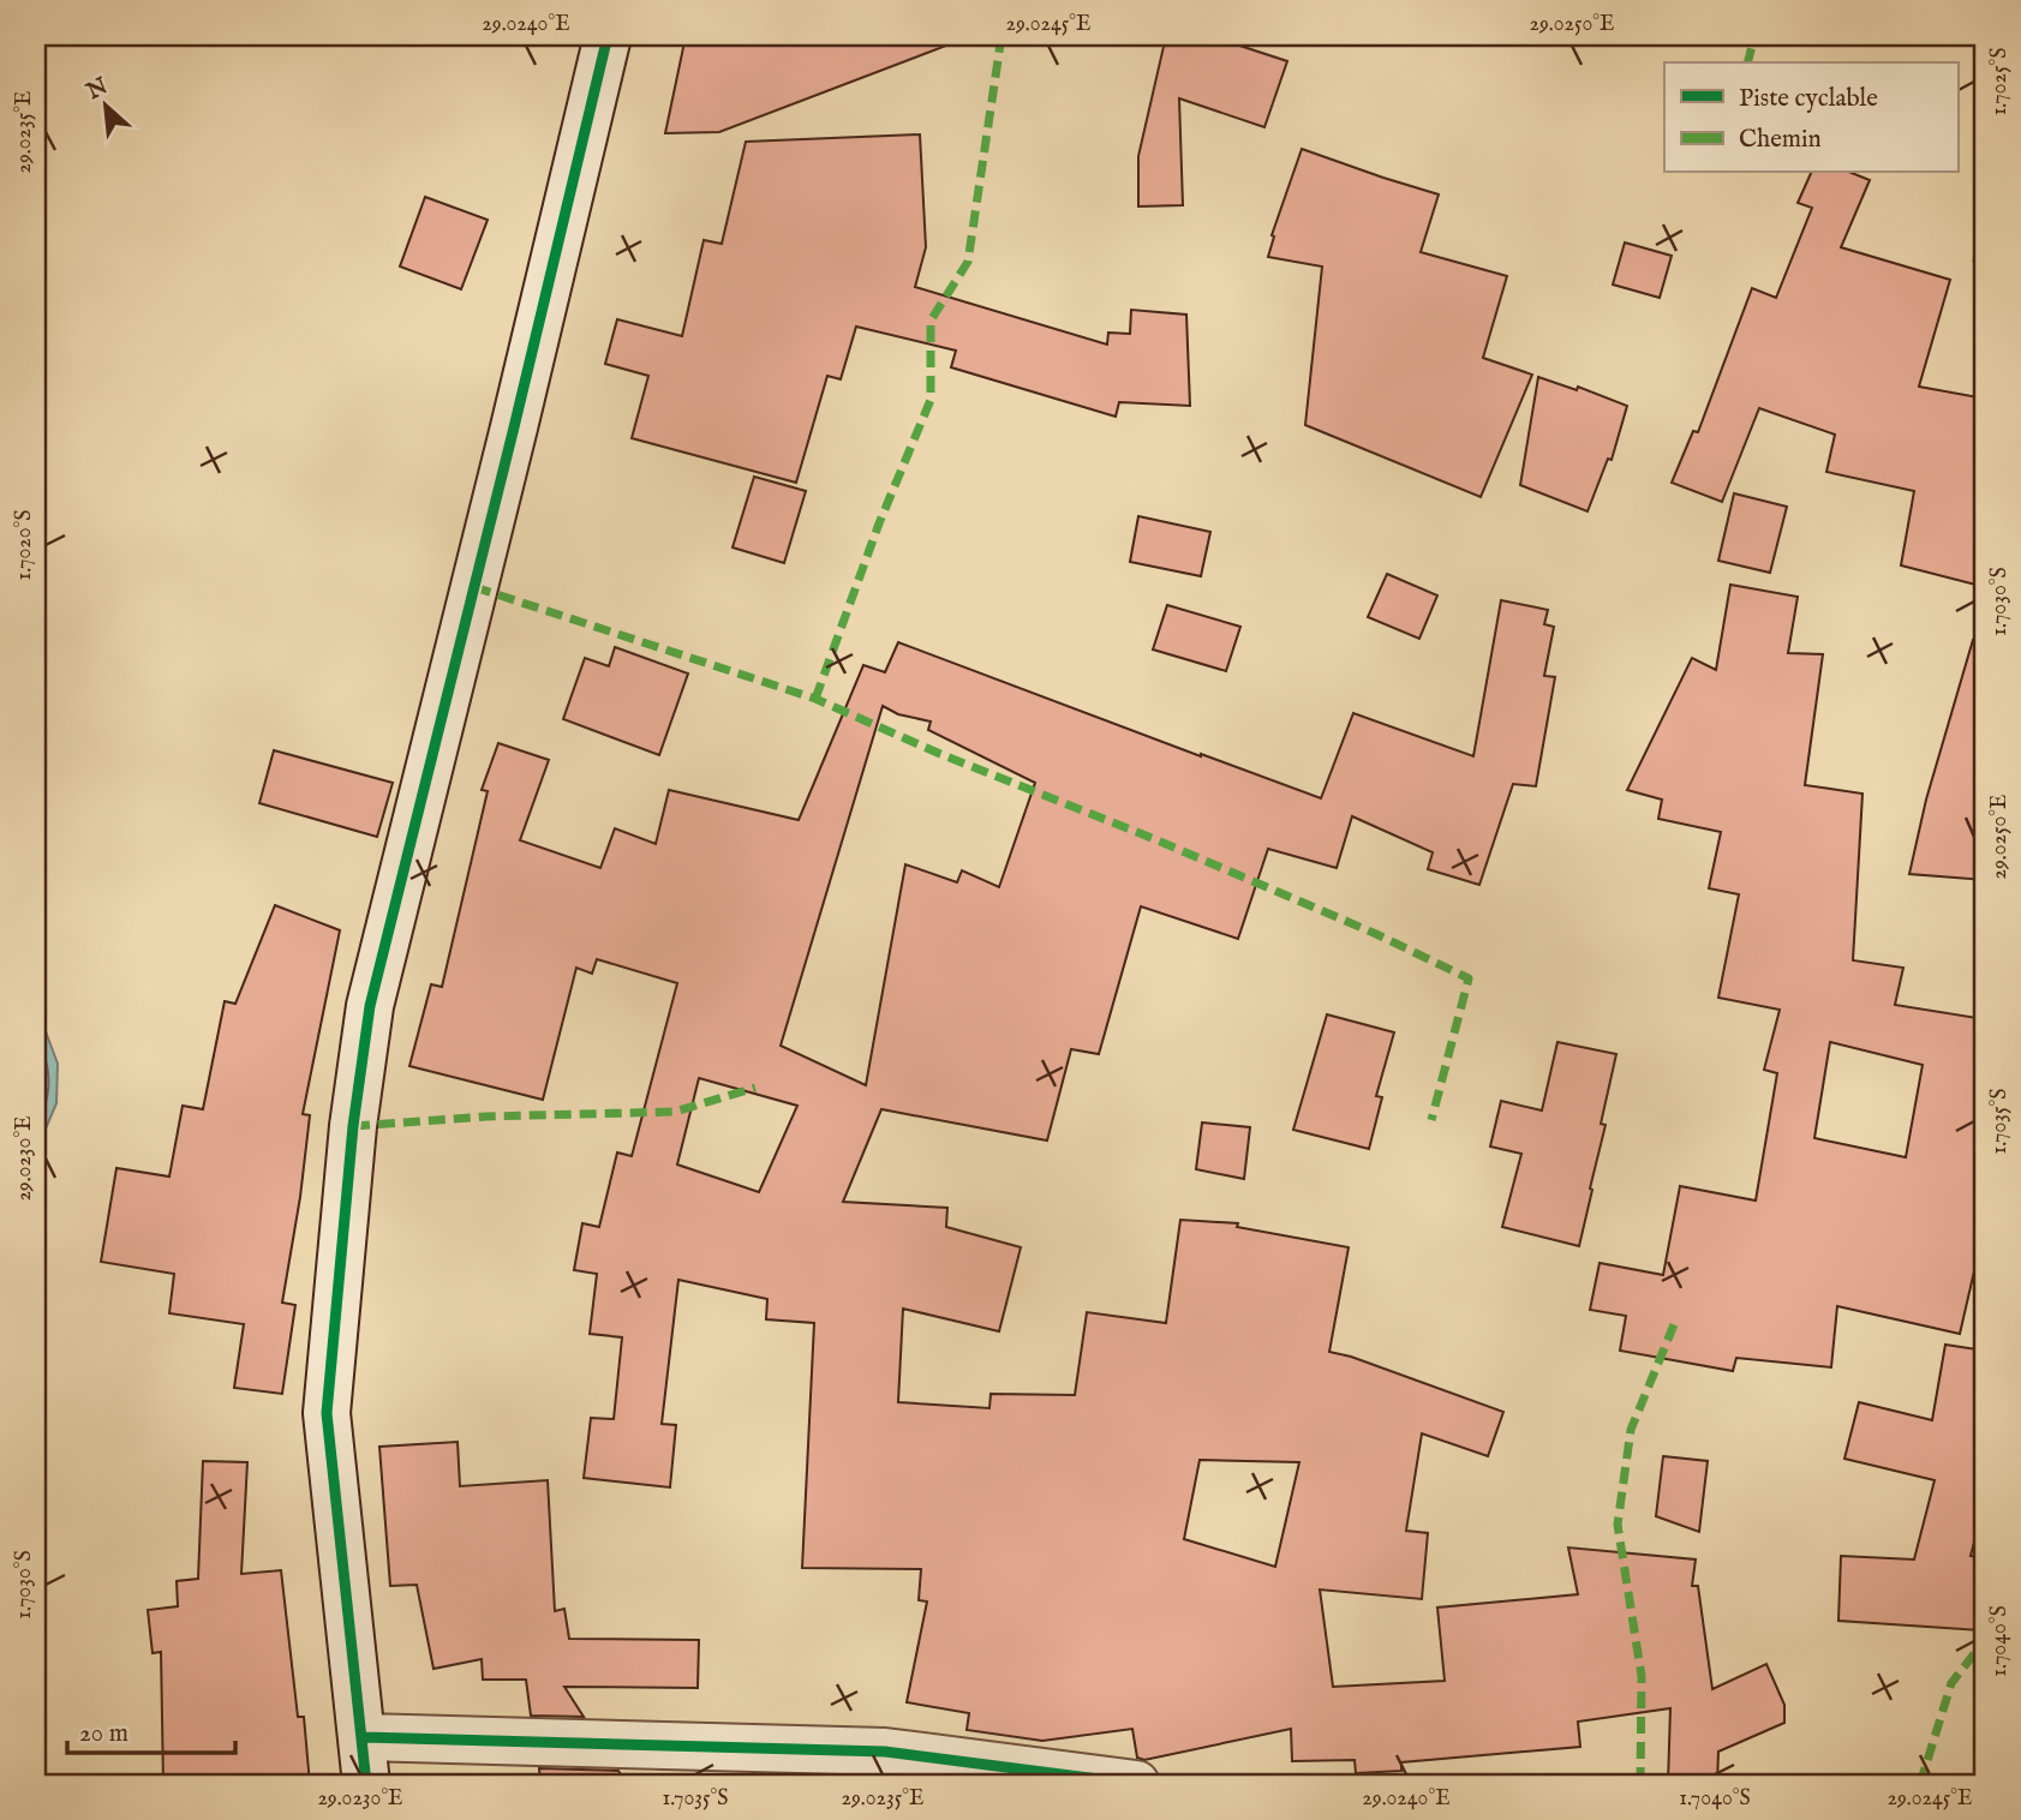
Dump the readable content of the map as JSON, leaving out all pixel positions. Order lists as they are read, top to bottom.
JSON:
{
  "legend": ["Piste cyclable", "Chemin"],
  "scale_bar": "20 m",
  "north": "top left",
  "coordinates": [
    "29.0240°E",
    "29.0245°E",
    "29.0250°E",
    "1.7025°S",
    "29.0235°E",
    "1.7020°S",
    "1.7030°S",
    "1.7035°S",
    "29.0230°E",
    "1.7040°S"
  ]
}
